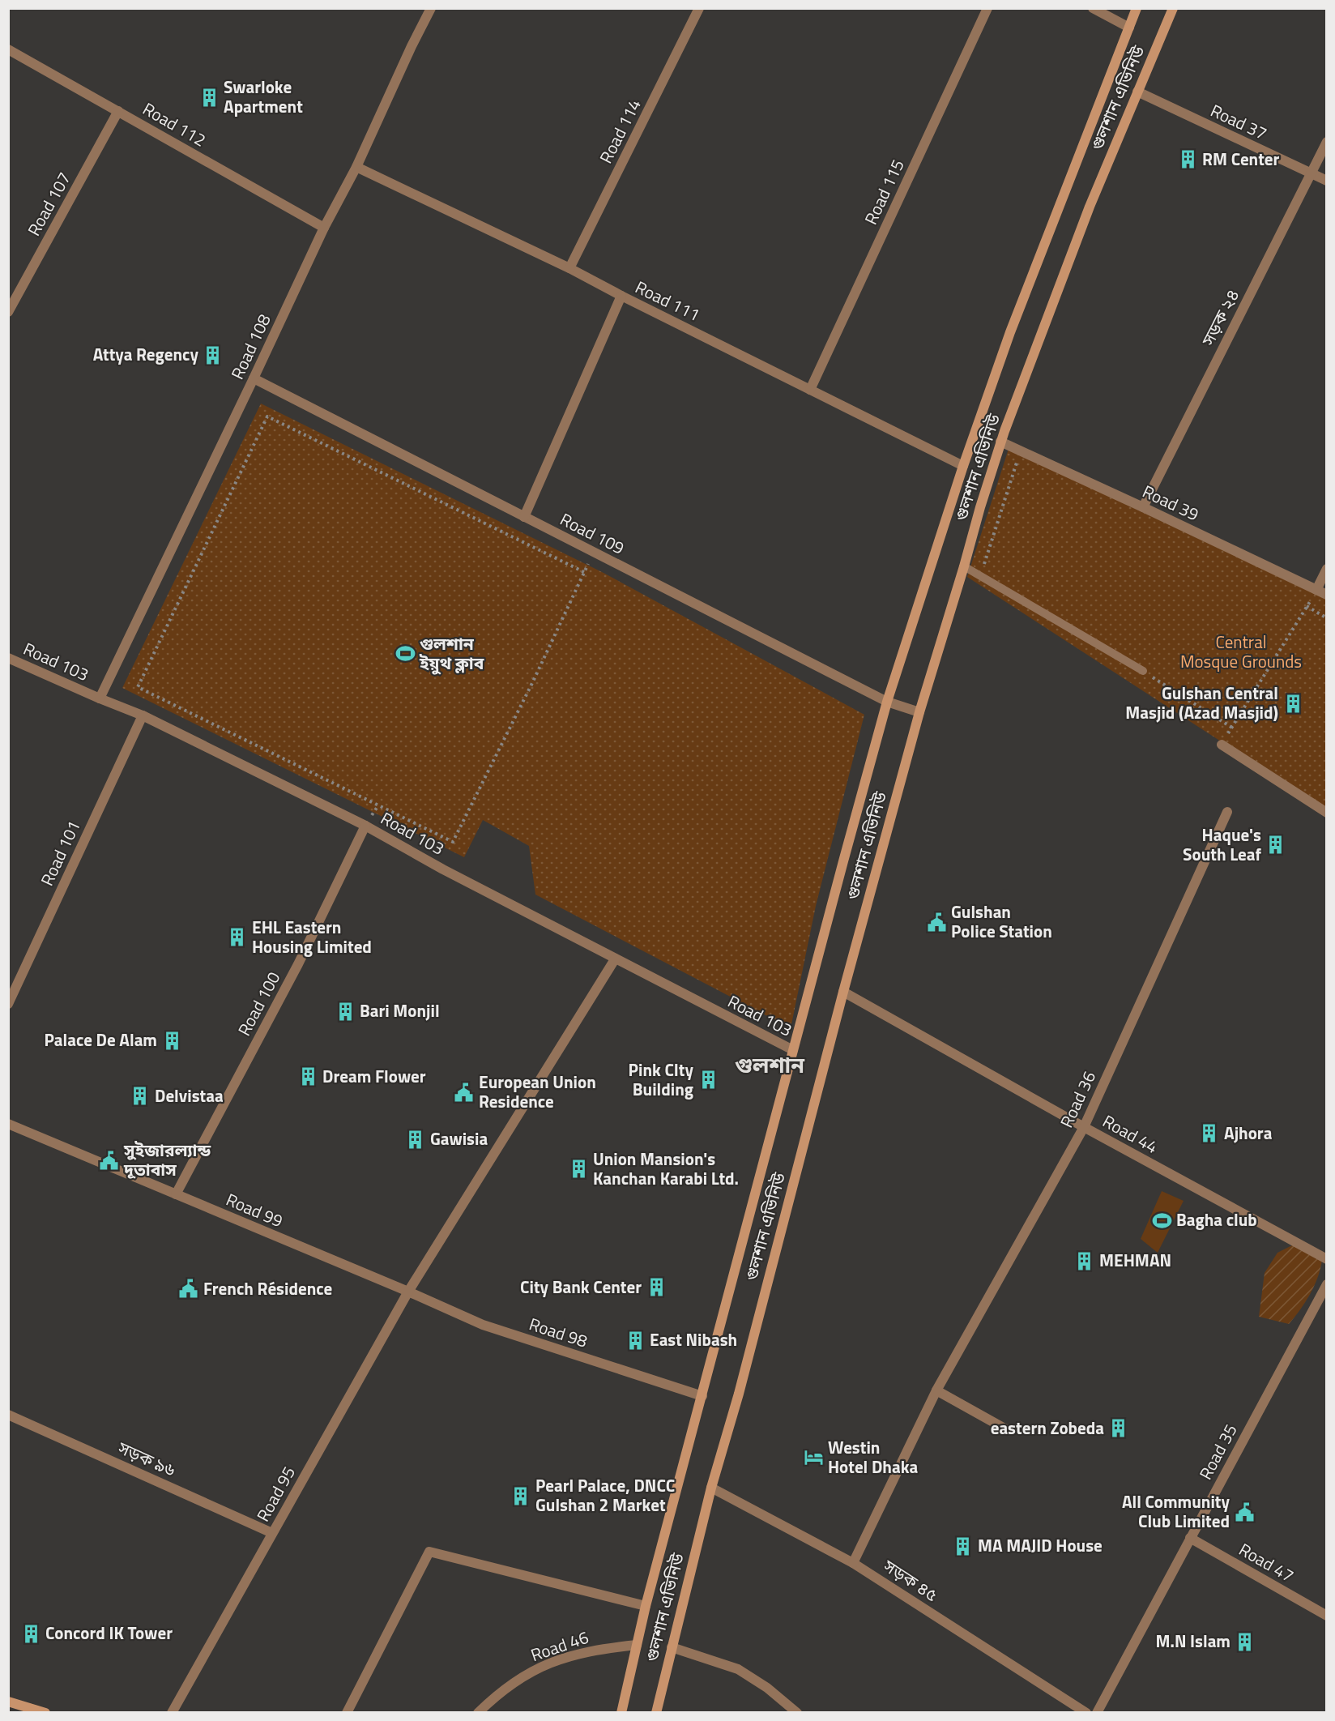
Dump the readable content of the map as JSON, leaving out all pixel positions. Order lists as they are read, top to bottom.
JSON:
{
  "streets": {
    "main road": ["গুলশান এভিনিউ"],
    "street": [
      "Road 37",
      "Road 112",
      "Road 114",
      "Road 115",
      "Road 107",
      "Road 111",
      "সড়ক ২৪",
      "Road 108",
      "Road 39",
      "Road 109",
      "Road 103",
      "Road 101",
      "Road 100",
      "Road 36",
      "Road 44",
      "Road 99",
      "Road 98",
      "Road 35",
      "সড়ক ৯৬",
      "Road 95",
      "Road 47",
      "সড়ক ৪৫",
      "Road 46"
    ]
  },
  "crossings": [
    ["গুলশান এভিনিউ", "Road 37"],
    ["গুলশান এভিনিউ", "Road 111"],
    ["গুলশান এভিনিউ", "Road 39"],
    ["গুলশান এভিনিউ", "Road 109"],
    ["গুলশান এভিনিউ", "Road 103"],
    ["গুলশান এভিনিউ", "Road 44"],
    ["গুলশান এভিনিউ", "Road 98"],
    ["গুলশান এভিনিউ", "সড়ক ৪৫"],
    ["গুলশান এভিনিউ", "Road 46"],
    ["Road 37", "সড়ক ২৪"],
    ["Road 112", "Road 107"],
    ["Road 112", "Road 108"],
    ["Road 114", "Road 111"],
    ["Road 115", "Road 111"],
    ["Road 111", "Road 108"],
    ["সড়ক ২৪", "Road 39"],
    ["Road 108", "Road 109"],
    ["Road 108", "Road 103"],
    ["Road 103", "Road 101"],
    ["Road 103", "Road 100"],
    ["Road 103", "Road 95"],
    ["Road 100", "Road 99"],
    ["Road 36", "Road 44"],
    ["Road 36", "সড়ক ৪৫"],
    ["Road 99", "Road 98"],
    ["Road 99", "Road 95"],
    ["Road 98", "Road 95"],
    ["Road 35", "Road 47"],
    ["সড়ক ৯৬", "Road 95"]
  ],
  "districts": ["গুলশান"],
  "parks": ["Central Mosque Grounds"],
  "places": {
    "building": [
      "Swarloke Apartment",
      "RM Center",
      "Attya Regency",
      "Gulshan Central Masjid (Azad Masjid)",
      "Haque's South Leaf",
      "EHL Eastern Housing Limited",
      "Bari Monjil",
      "Palace De Alam",
      "Dream Flower",
      "Pink CIty Building",
      "Delvistaa",
      "Ajhora",
      "Gawisia",
      "Union Mansion's Kanchan Karabi Ltd.",
      "MEHMAN",
      "City Bank Center",
      "East Nibash",
      "eastern Zobeda",
      "Pearl Palace, DNCC Gulshan 2 Market",
      "MA MAJID House",
      "Concord IK Tower",
      "M.N Islam"
    ],
    "sports": ["গুলশান ইয়ুথ ক্লাব", "Bagha club"],
    "public building": [
      "Gulshan Police Station",
      "European Union Residence",
      "সুইজারল্যান্ড দূতাবাস",
      "French Résidence",
      "All Community Club Limited"
    ],
    "hotel": ["Westin Hotel Dhaka"]
  }
}
